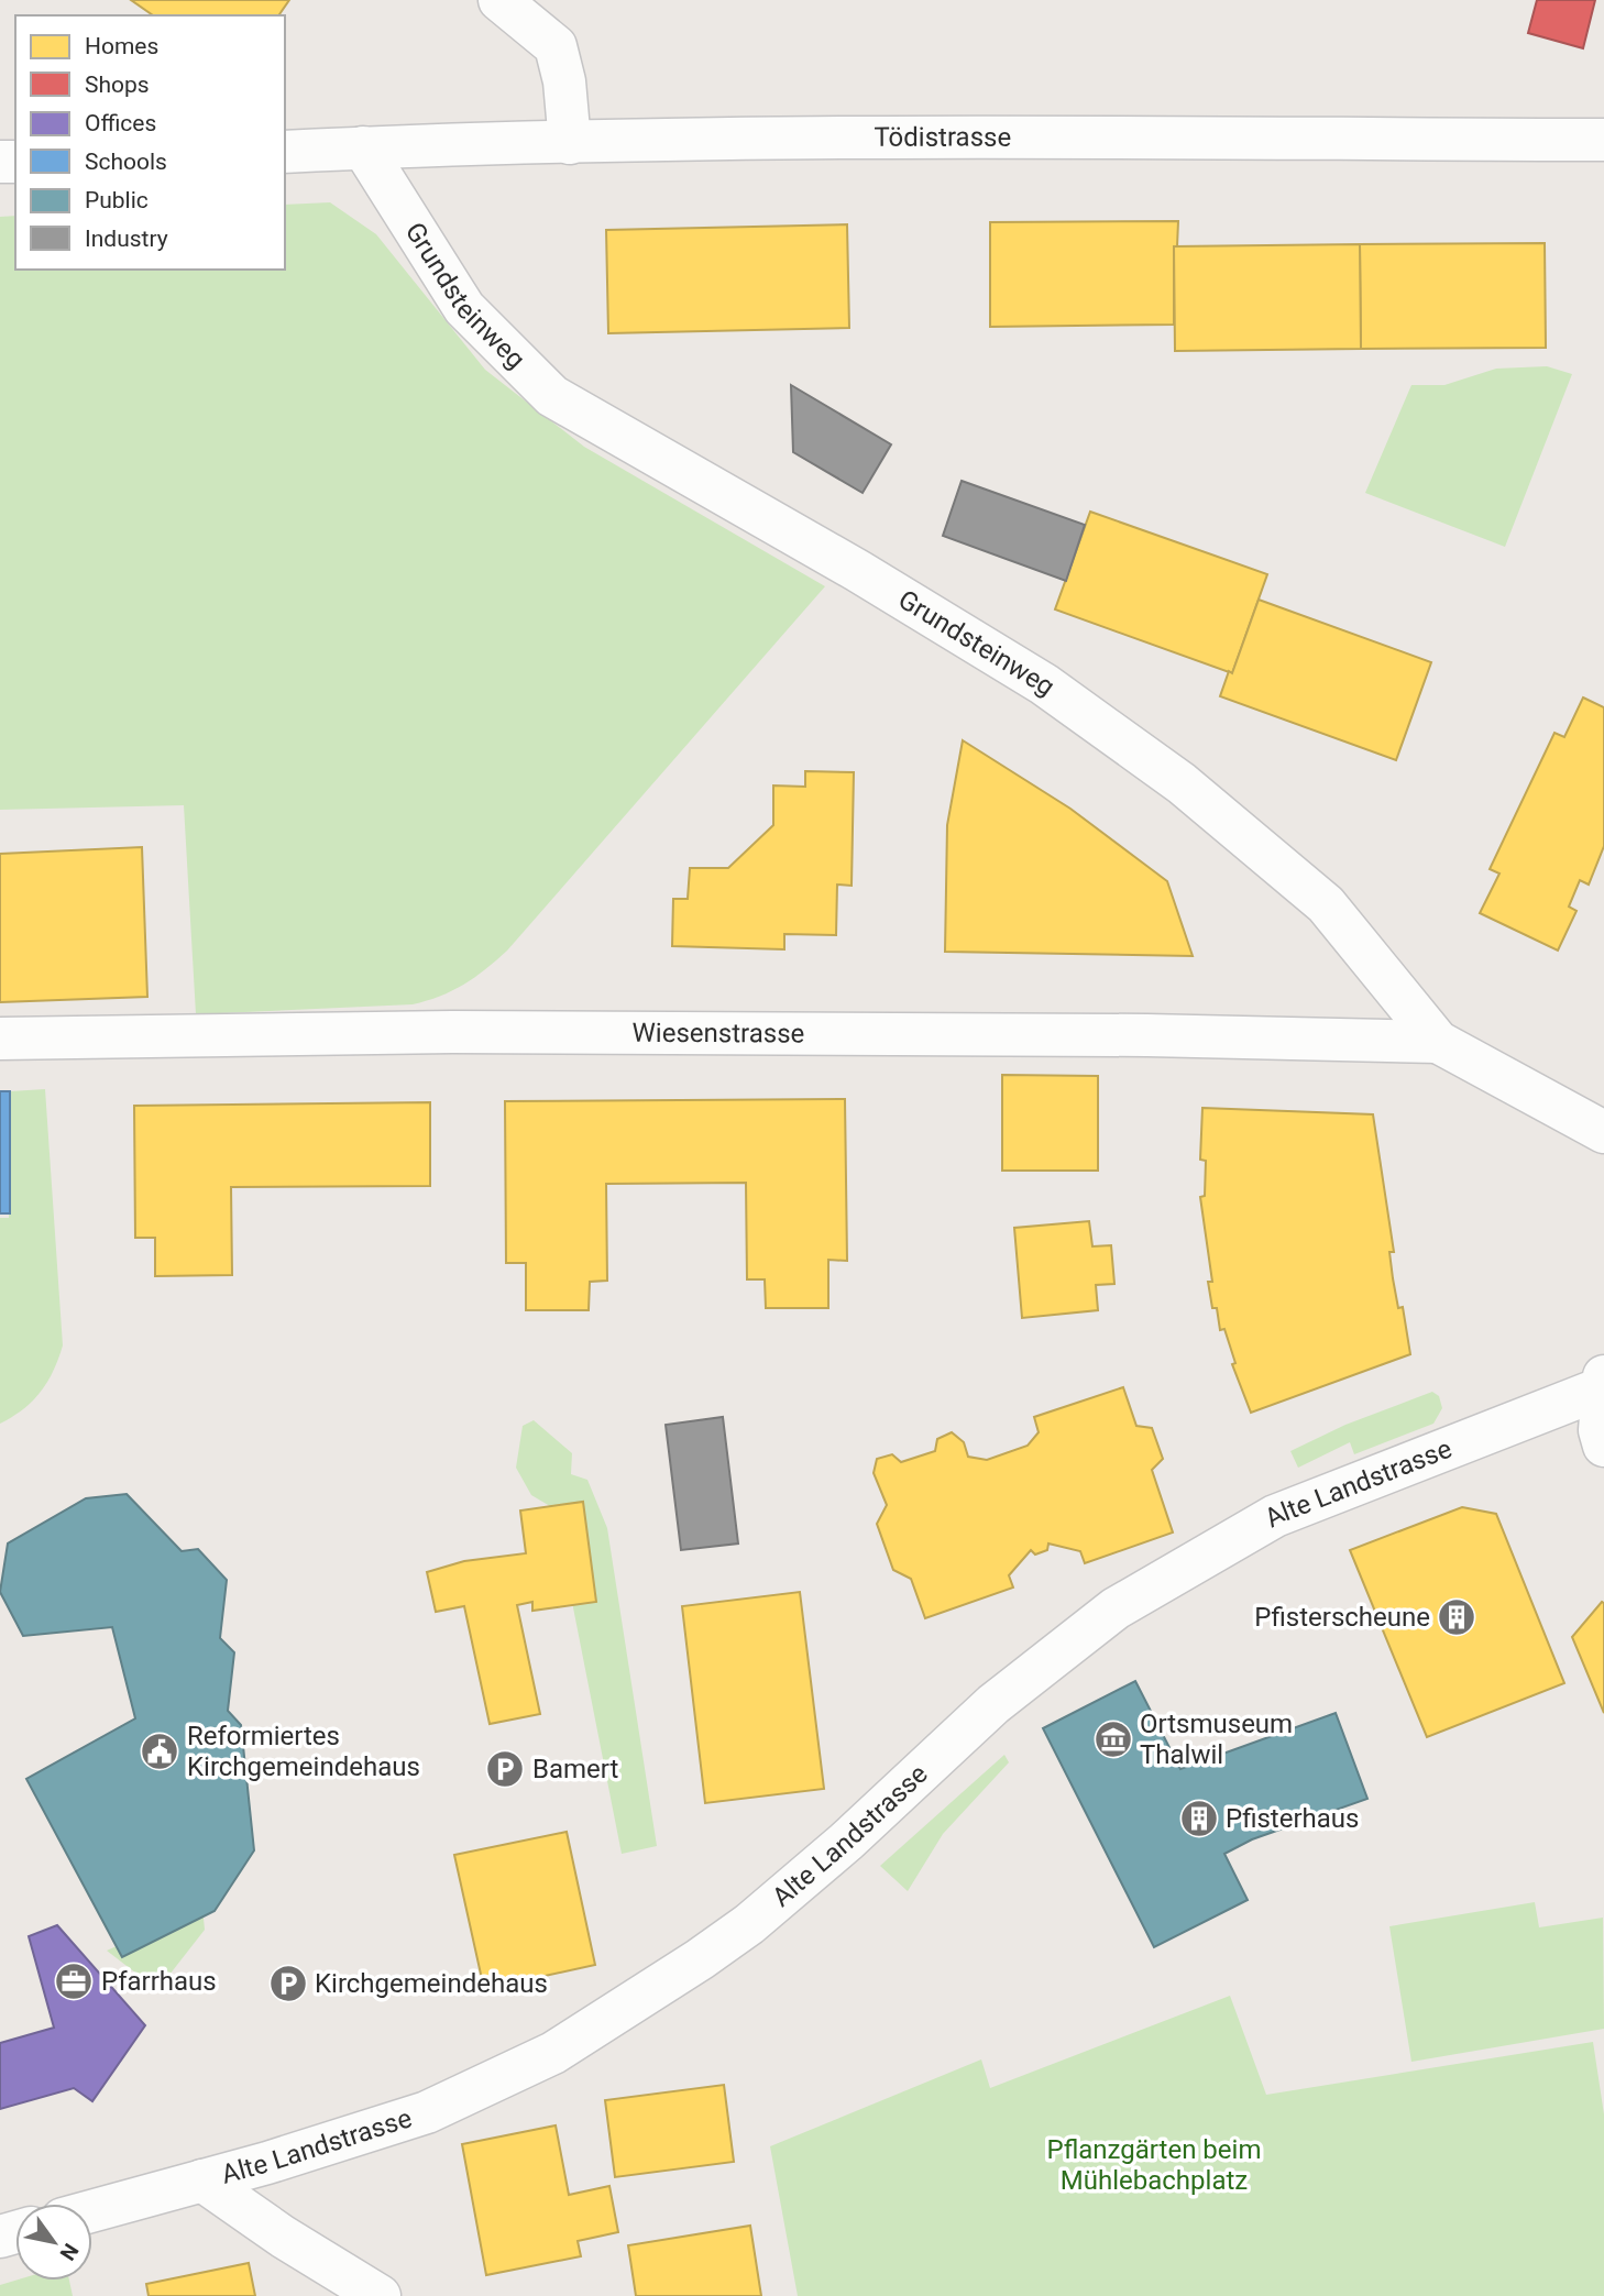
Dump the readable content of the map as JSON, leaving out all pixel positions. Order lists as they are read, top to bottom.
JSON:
{
  "streets": {
    "street": [
      "Tödistrasse",
      "Grundsteinweg",
      "Wiesenstrasse",
      "Alte Landstrasse"
    ]
  },
  "crossings": [
    ["Tödistrasse", "Grundsteinweg"],
    ["Grundsteinweg", "Wiesenstrasse"]
  ],
  "parks": ["Pflanzgärten beim Mühlebachplatz"],
  "places": {
    "building": ["Pfisterscheune", "Pfisterhaus"],
    "museum": ["Ortsmuseum Thalwil"],
    "public building": ["Reformiertes Kirchgemeindehaus"],
    "parking": ["Bamert", "Kirchgemeindehaus"],
    "office": ["Pfarrhaus"]
  },
  "legend": [
    "Homes",
    "Shops",
    "Offices",
    "Schools",
    "Public",
    "Industry"
  ],
  "north": "bottom right"
}
